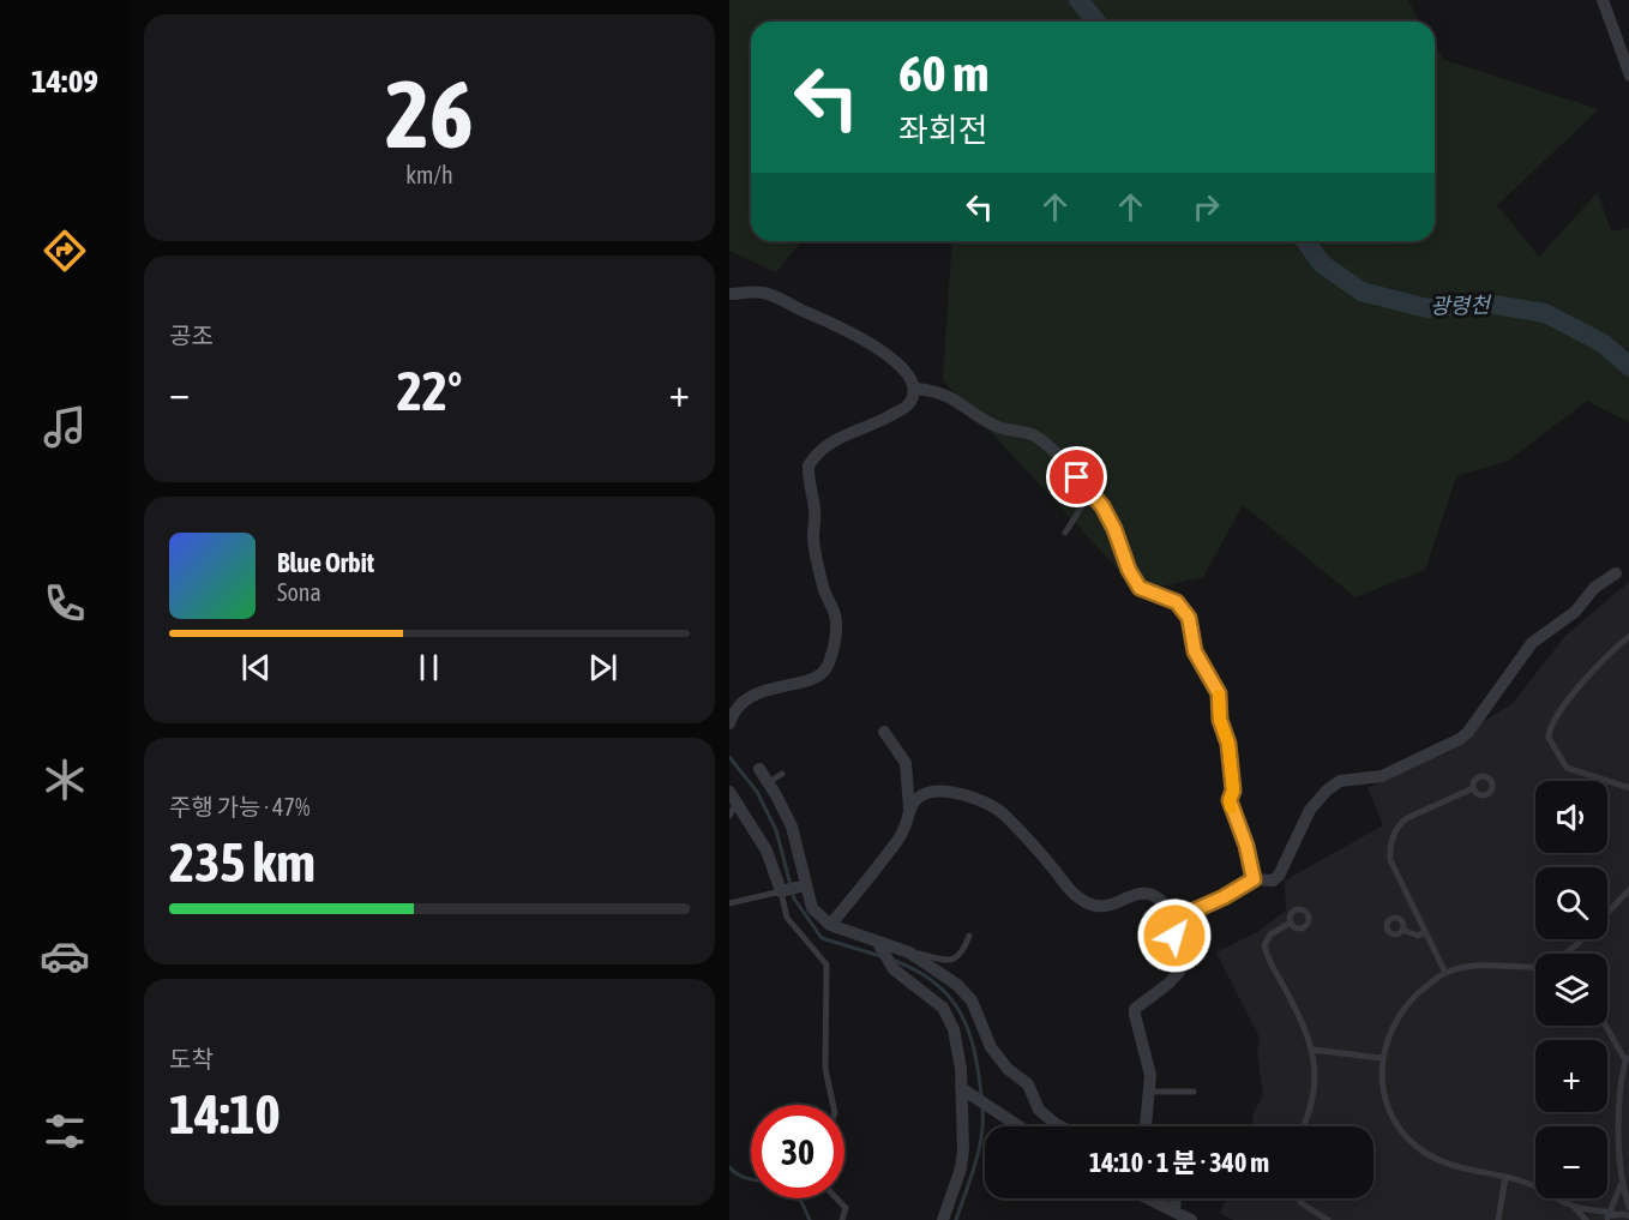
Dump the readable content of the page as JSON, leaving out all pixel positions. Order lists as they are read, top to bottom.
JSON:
{
  "water": ["광령천"],
  "page": {
    "tabs": "14:09",
    "tile": [
      ["26", "km/h"],
      "공조",
      ["주행 가능 · 47%", "235 km"],
      ["도착", "14:10"]
    ],
    "turn": ["60 m", "좌회전"],
    "heat": ["−", "22°", "+"],
    "song": ["Blue Orbit", "Sona"],
    "map_buttons": ["+", "−"],
    "limit": "30",
    "trip": "14:10 · 1 분 · 340 m"
  }
}
